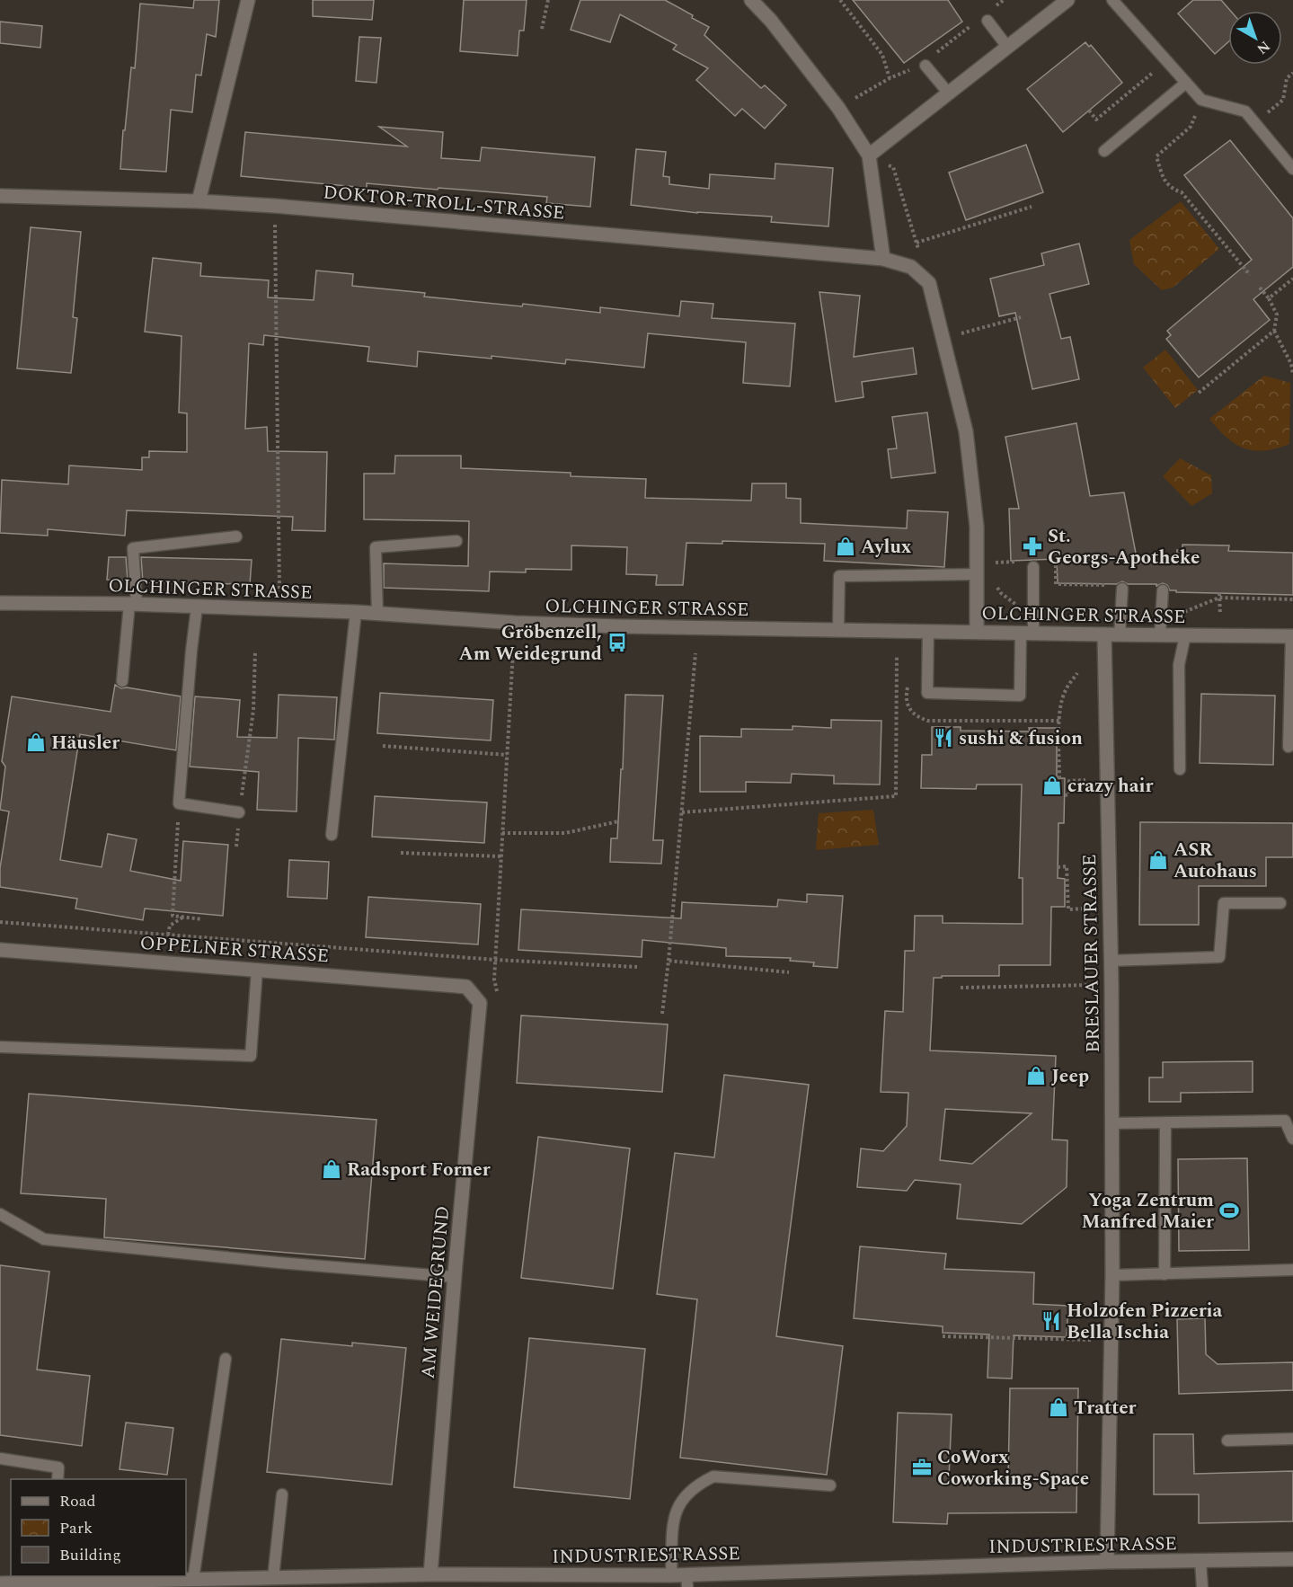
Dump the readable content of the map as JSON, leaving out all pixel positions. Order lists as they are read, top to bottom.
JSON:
{
  "streets": {
    "street": [
      "DOKTOR-TROLL-STRASSE",
      "OLCHINGER STRASSE",
      "OPPELNER STRASSE",
      "BRESLAUER STRASSE",
      "AM WEIDEGRUND",
      "INDUSTRIESTRASSE"
    ]
  },
  "crossings": [
    ["OLCHINGER STRASSE", "BRESLAUER STRASSE"],
    ["OPPELNER STRASSE", "AM WEIDEGRUND"],
    ["BRESLAUER STRASSE", "INDUSTRIESTRASSE"],
    ["AM WEIDEGRUND", "INDUSTRIESTRASSE"]
  ],
  "places": {
    "shop": [
      "Aylux",
      "Häusler",
      "crazy hair",
      "ASR Autohaus",
      "Jeep",
      "Radsport Forner",
      "Tratter"
    ],
    "pharmacy": ["St. Georgs-Apotheke"],
    "bus stop": ["Gröbenzell, Am Weidegrund"],
    "restaurant": ["sushi & fusion", "Holzofen Pizzeria Bella Ischia"],
    "sports": ["Yoga Zentrum Manfred Maier"],
    "office": ["CoWorx Coworking-Space"]
  },
  "legend": ["Road", "Park", "Building"],
  "north": "bottom right"
}
